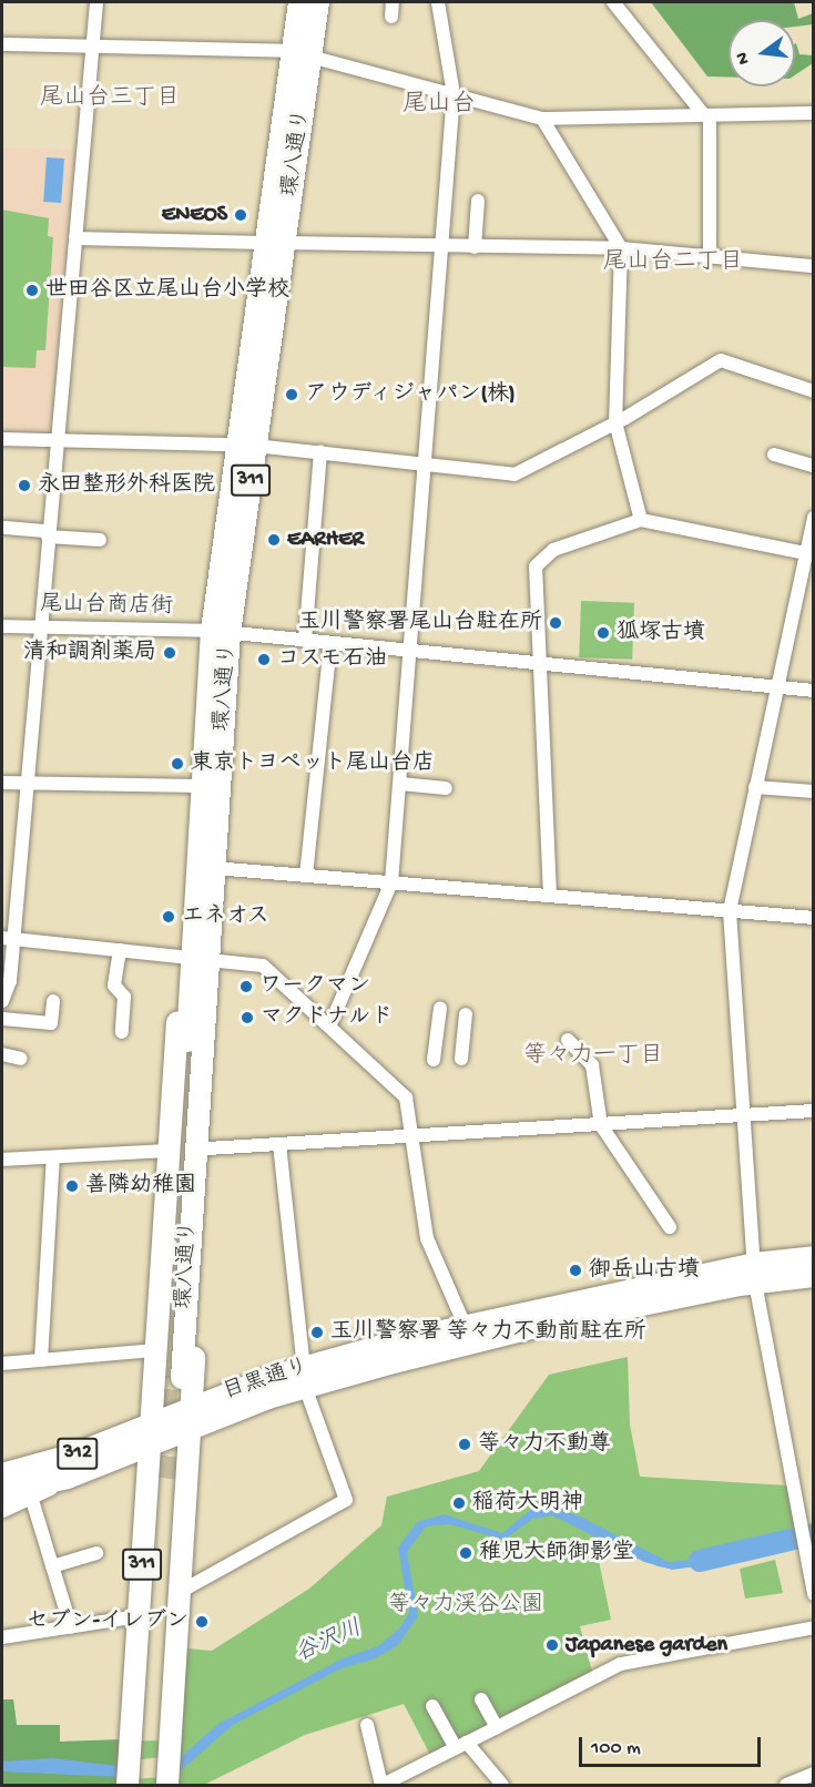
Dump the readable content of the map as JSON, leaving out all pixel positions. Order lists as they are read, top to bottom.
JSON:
{
  "streets": {
    "main road": [
      "環八通り",
      "311",
      "目黒通り",
      "312"
    ],
    "street": ["尾山台商店街"]
  },
  "crossings": [
    ["環八通り", "尾山台商店街"],
    ["311", "目黒通り"]
  ],
  "districts": [
    "尾山台三丁目",
    "尾山台",
    "尾山台二丁目",
    "等々力一丁目"
  ],
  "water": ["谷沢川"],
  "parks": ["等々力渓谷公園"],
  "places": [
    "ENEOS",
    "世田谷区立尾山台小学校",
    "アウディジャパン(株)",
    "永田整形外科医院",
    "EARHER",
    "玉川警察署尾山台駐在所",
    "狐塚古墳",
    "清和調剤薬局",
    "コスモ石油",
    "東京トヨペット尾山台店",
    "エネオス",
    "ワークマン",
    "マクドナルド",
    "善隣幼稚園",
    "御岳山古墳",
    "玉川警察署 等々力不動前駐在所",
    "等々力不動尊",
    "稲荷大明神",
    "稚児大師御影堂",
    "セブン-イレブン",
    "Japanese garden"
  ],
  "scale_bar": "100 m",
  "north": "left"
}
